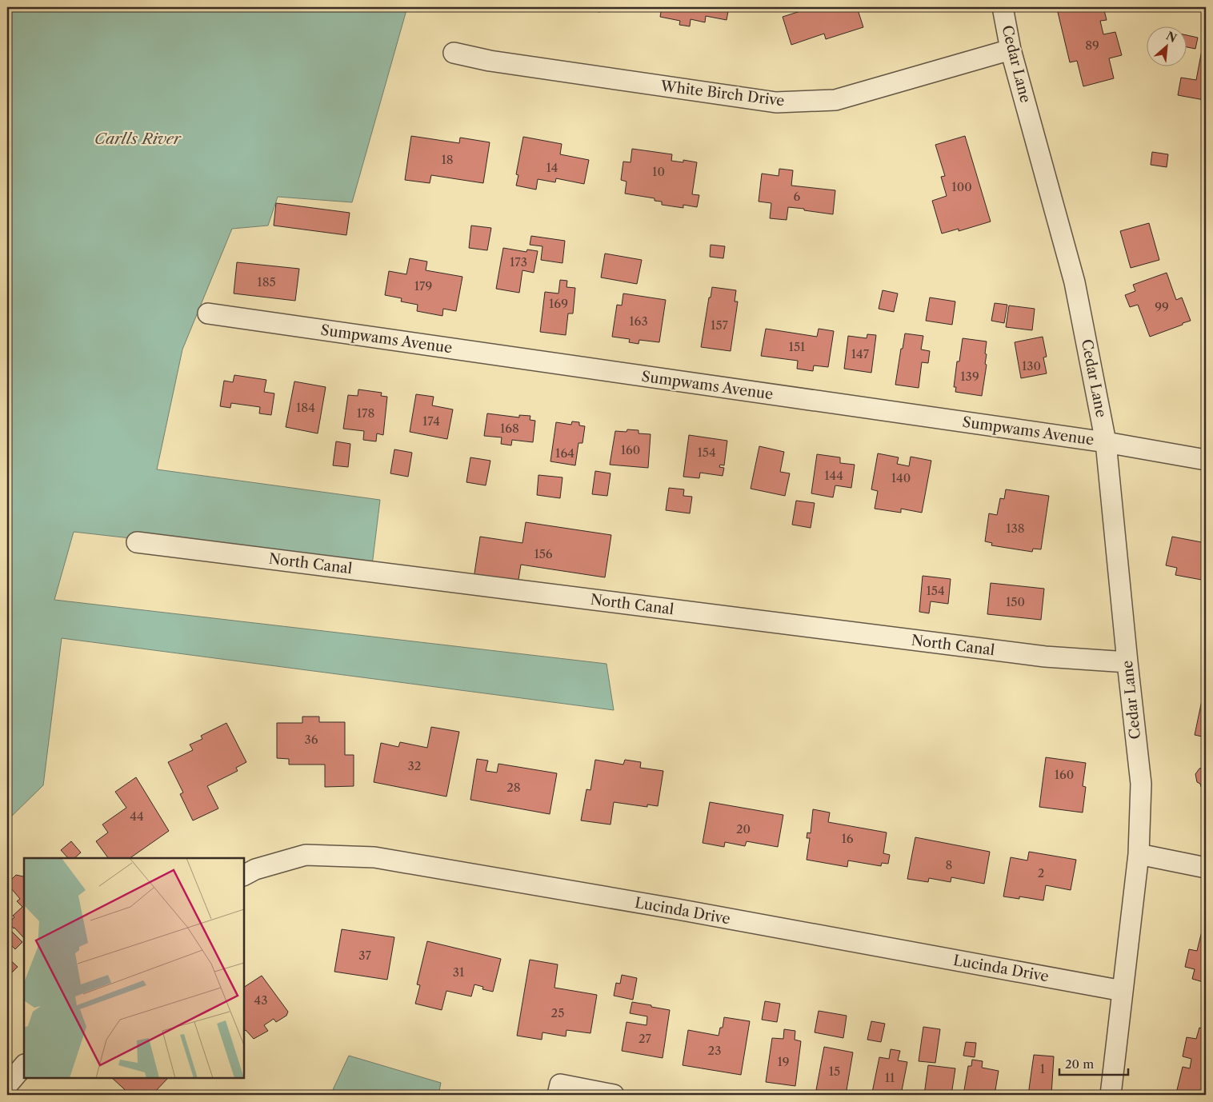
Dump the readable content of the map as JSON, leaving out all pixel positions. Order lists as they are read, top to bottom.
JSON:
{
  "streets": {
    "street": [
      "Cedar Lane",
      "White Birch Drive",
      "Sumpwams Avenue",
      "North Canal",
      "Lucinda Drive"
    ]
  },
  "crossings": [
    ["Cedar Lane", "White Birch Drive"],
    ["Cedar Lane", "Sumpwams Avenue"],
    ["Cedar Lane", "North Canal"],
    ["Cedar Lane", "Lucinda Drive"]
  ],
  "water": ["Carlls River"],
  "house_numbers": [
    "89",
    "18",
    "14",
    "10",
    "100",
    "6",
    "173",
    "185",
    "179",
    "169",
    "99",
    "163",
    "157",
    "151",
    "147",
    "130",
    "139",
    "184",
    "178",
    "174",
    "168",
    "160",
    "154",
    "164",
    "144",
    "140",
    "138",
    "156",
    "154",
    "150",
    "36",
    "32",
    "160",
    "28",
    "44",
    "20",
    "16",
    "8",
    "2",
    "37",
    "31",
    "43",
    "25",
    "27",
    "23",
    "19",
    "1",
    "15",
    "11"
  ],
  "scale_bar": "20 m",
  "north": "top right"
}
